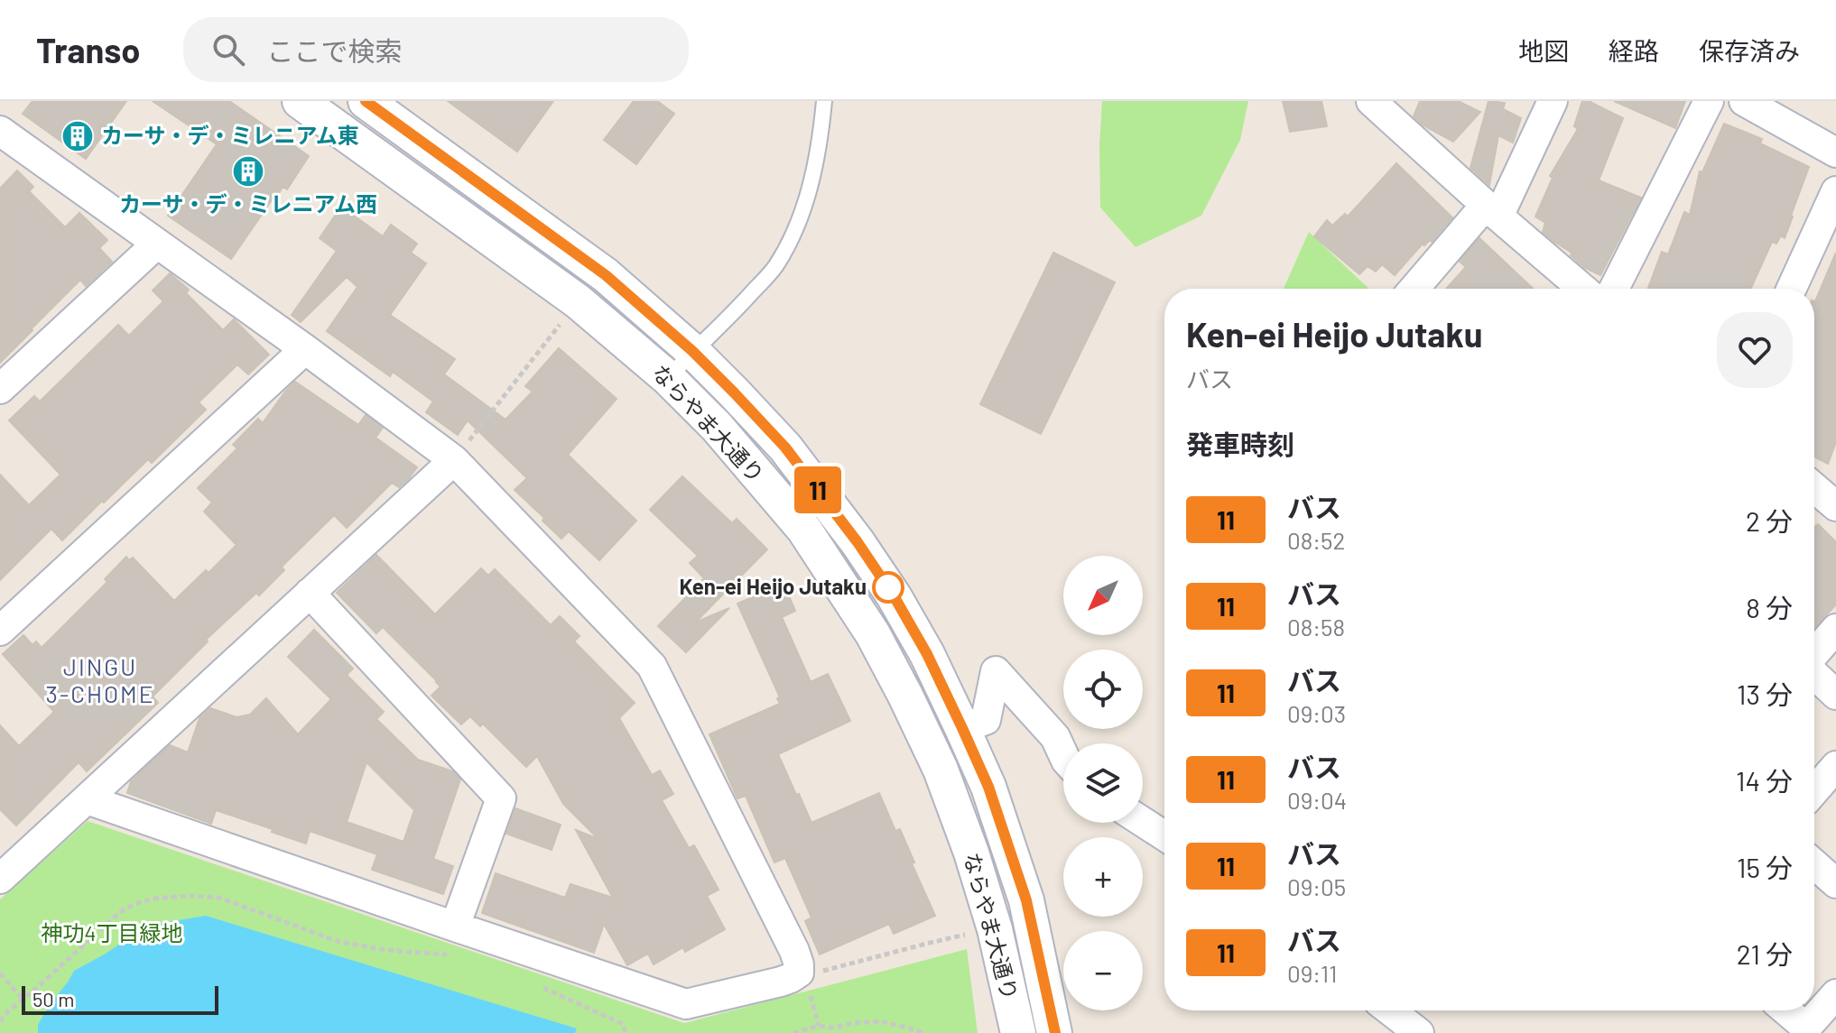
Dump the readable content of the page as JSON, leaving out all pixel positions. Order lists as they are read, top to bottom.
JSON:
{
  "streets": {
    "street": ["ならやま大通り"]
  },
  "districts": ["JINGU 3-CHOME"],
  "parks": ["神功4丁目緑地"],
  "places": {
    "building": ["カーサ・デ・ミレニアム東", "カーサ・デ・ミレニアム西"],
    "other": ["Ken-ei Heijo Jutaku"]
  },
  "lines": ["bus line 11"],
  "scale_bar": "50 m",
  "north": "bottom left",
  "page": {
    "header": "Transo",
    "search": "ここで検索",
    "nav": ["地図", "経路", "保存済み"],
    "on_map": "11",
    "heading": [
      ["Ken-ei Heijo Jutaku", "バス"],
      "発車時刻"
    ],
    "list": [
      {
        "mark": "11",
        "name": "バス",
        "note": "08:52",
        "value": "2 分"
      },
      {
        "mark": "11",
        "name": "バス",
        "note": "08:58",
        "value": "8 分"
      },
      {
        "mark": "11",
        "name": "バス",
        "note": "09:03",
        "value": "13 分"
      },
      {
        "mark": "11",
        "name": "バス",
        "note": "09:04",
        "value": "14 分"
      },
      {
        "mark": "11",
        "name": "バス",
        "note": "09:05",
        "value": "15 分"
      },
      {
        "mark": "11",
        "name": "バス",
        "note": "09:11",
        "value": "21 分"
      }
    ],
    "map_buttons": ["+", "−"],
    "scale": "50 m"
  }
}
